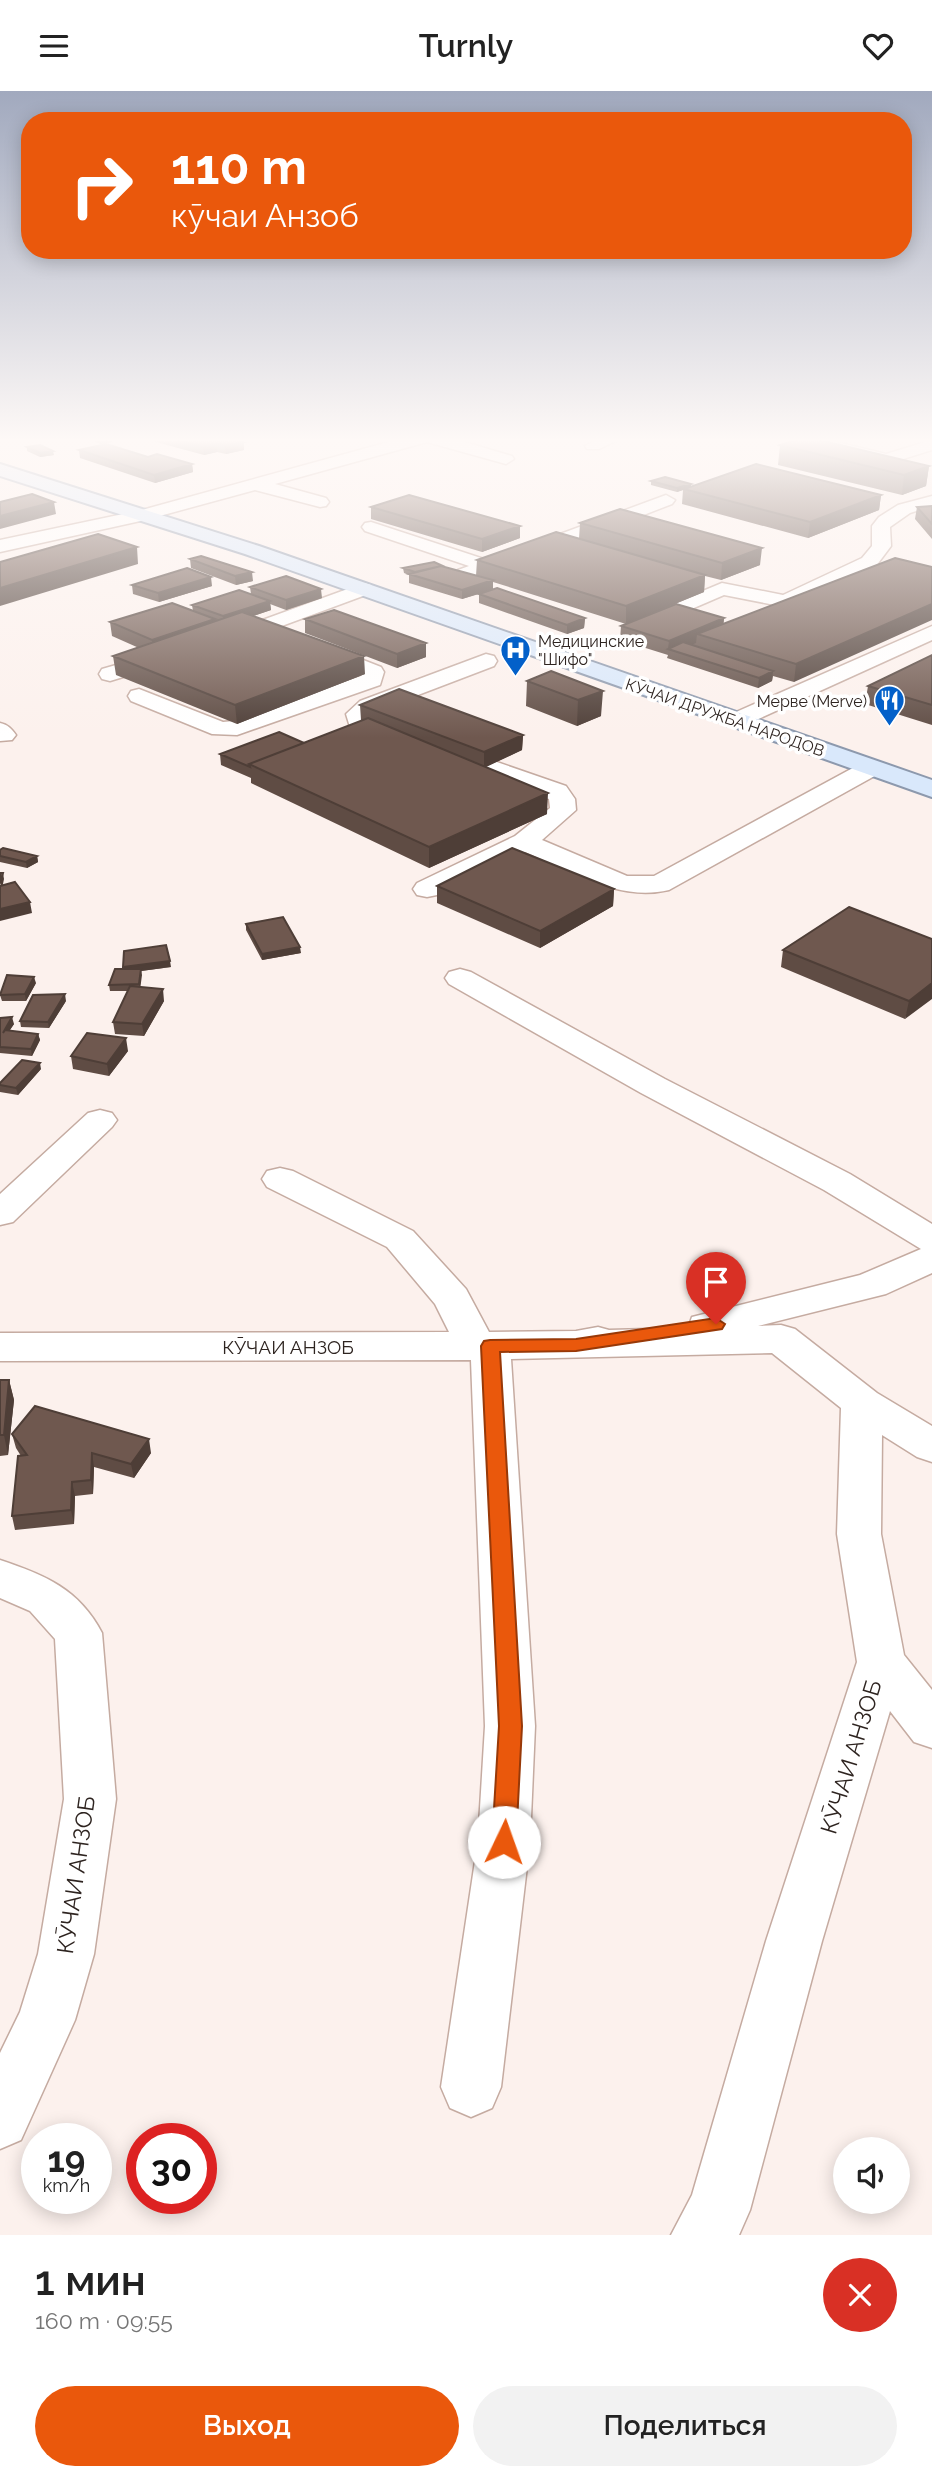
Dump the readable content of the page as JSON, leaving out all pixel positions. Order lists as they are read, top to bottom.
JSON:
{
  "streets": {
    "main road": ["КӮЧАИ ДРУЖБА НАРОДОВ"],
    "street": ["КӮЧАИ АНЗОБ"]
  },
  "places": {
    "hospital": ["Медицинские \"Шифо\""],
    "restaurant": ["Мерве (Merve)"]
  },
  "page": {
    "header": "Turnly",
    "turn": ["110 m", "кӯчаи Анзоб"],
    "speed": "19 km/h",
    "limit": "30",
    "heading": ["1 мин", "160 m · 09:55"],
    "buttons": ["Выход", "Поделиться"]
  }
}
